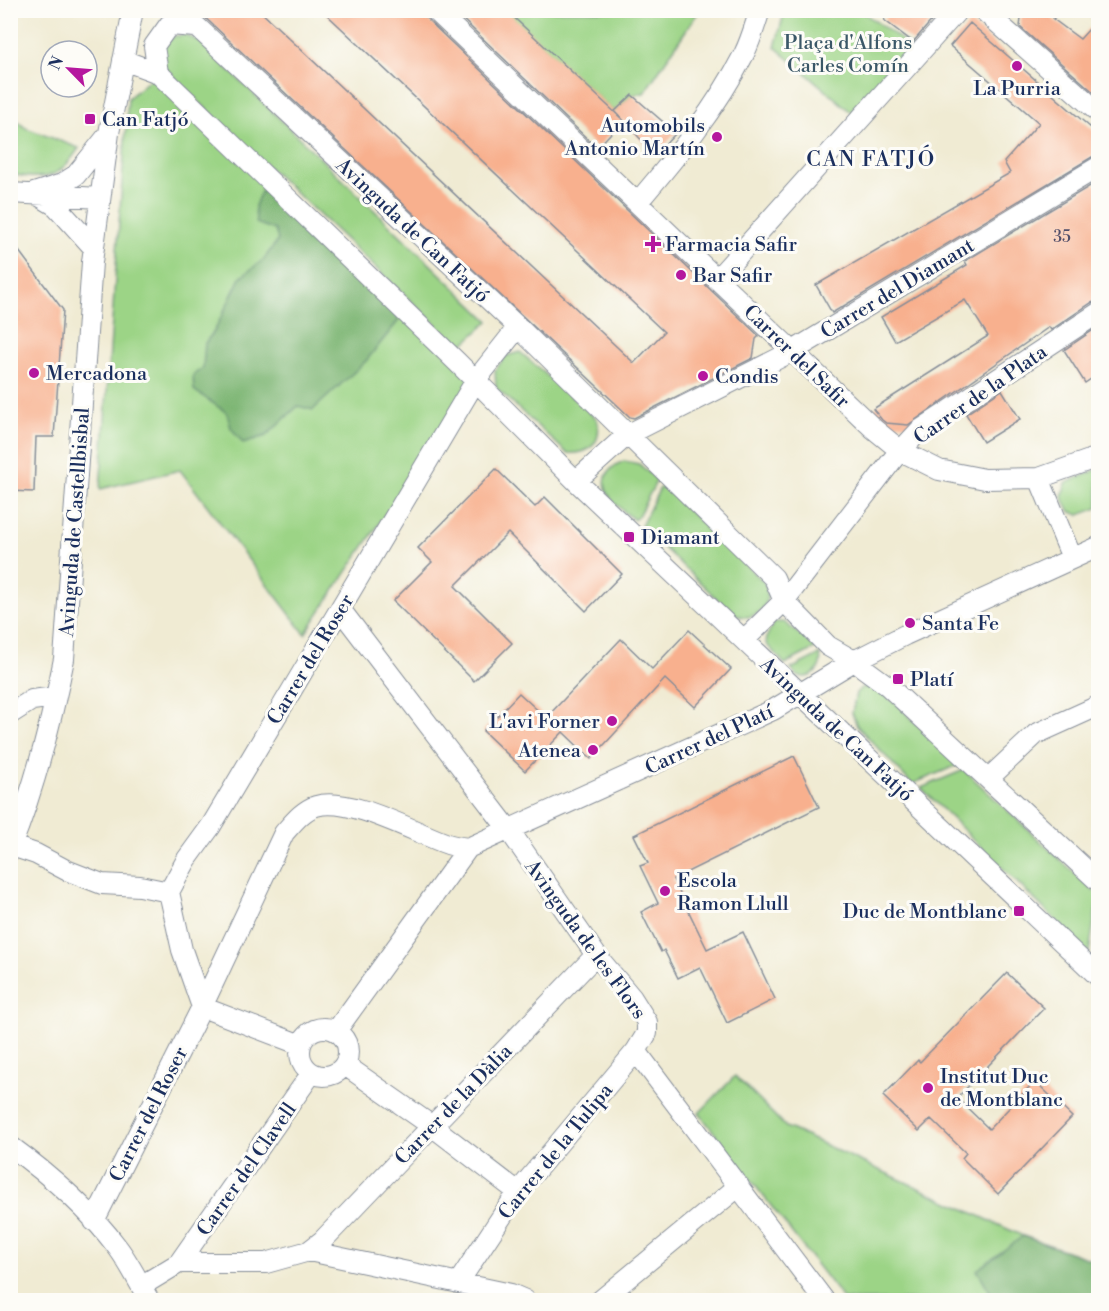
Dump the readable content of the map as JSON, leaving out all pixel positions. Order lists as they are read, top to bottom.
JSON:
{
  "streets": {
    "street": [
      "Avinguda de Can Fatjó",
      "Carrer del Diamant",
      "Carrer del Safir",
      "Carrer de la Plata",
      "Avinguda de Castellbisbal",
      "Carrer del Roser",
      "Carrer del Platí",
      "Avinguda de les Flors",
      "Carrer de la Dàlia",
      "Carrer de la Tulipa",
      "Carrer del Clavell"
    ]
  },
  "crossings": [
    ["Avinguda de Can Fatjó", "Carrer del Diamant"],
    ["Avinguda de Can Fatjó", "Carrer de la Plata"],
    ["Avinguda de Can Fatjó", "Avinguda de Castellbisbal"],
    ["Avinguda de Can Fatjó", "Carrer del Roser"],
    ["Avinguda de Can Fatjó", "Carrer del Platí"],
    ["Carrer del Diamant", "Carrer del Safir"],
    ["Carrer del Safir", "Carrer de la Plata"],
    ["Carrer del Roser", "Carrer del Platí"],
    ["Carrer del Roser", "Avinguda de les Flors"],
    ["Carrer del Platí", "Avinguda de les Flors"],
    ["Avinguda de les Flors", "Carrer de la Dàlia"],
    ["Avinguda de les Flors", "Carrer de la Tulipa"]
  ],
  "districts": ["CAN FATJÓ"],
  "parks": ["Plaça d'Alfons Carles Comín"],
  "places": {
    "other": [
      "La Purria",
      "Automobils Antonio Martín",
      "Bar Safir",
      "Mercadona",
      "Condis",
      "Santa Fe",
      "L'avi Forner",
      "Atenea",
      "Escola Ramon Llull",
      "Institut Duc de Montblanc"
    ],
    "transit": [
      "Can Fatjó",
      "Diamant",
      "Platí",
      "Duc de Montblanc"
    ],
    "health": ["Farmacia Safir"]
  },
  "house_numbers": ["35"],
  "north": "top left"
}
